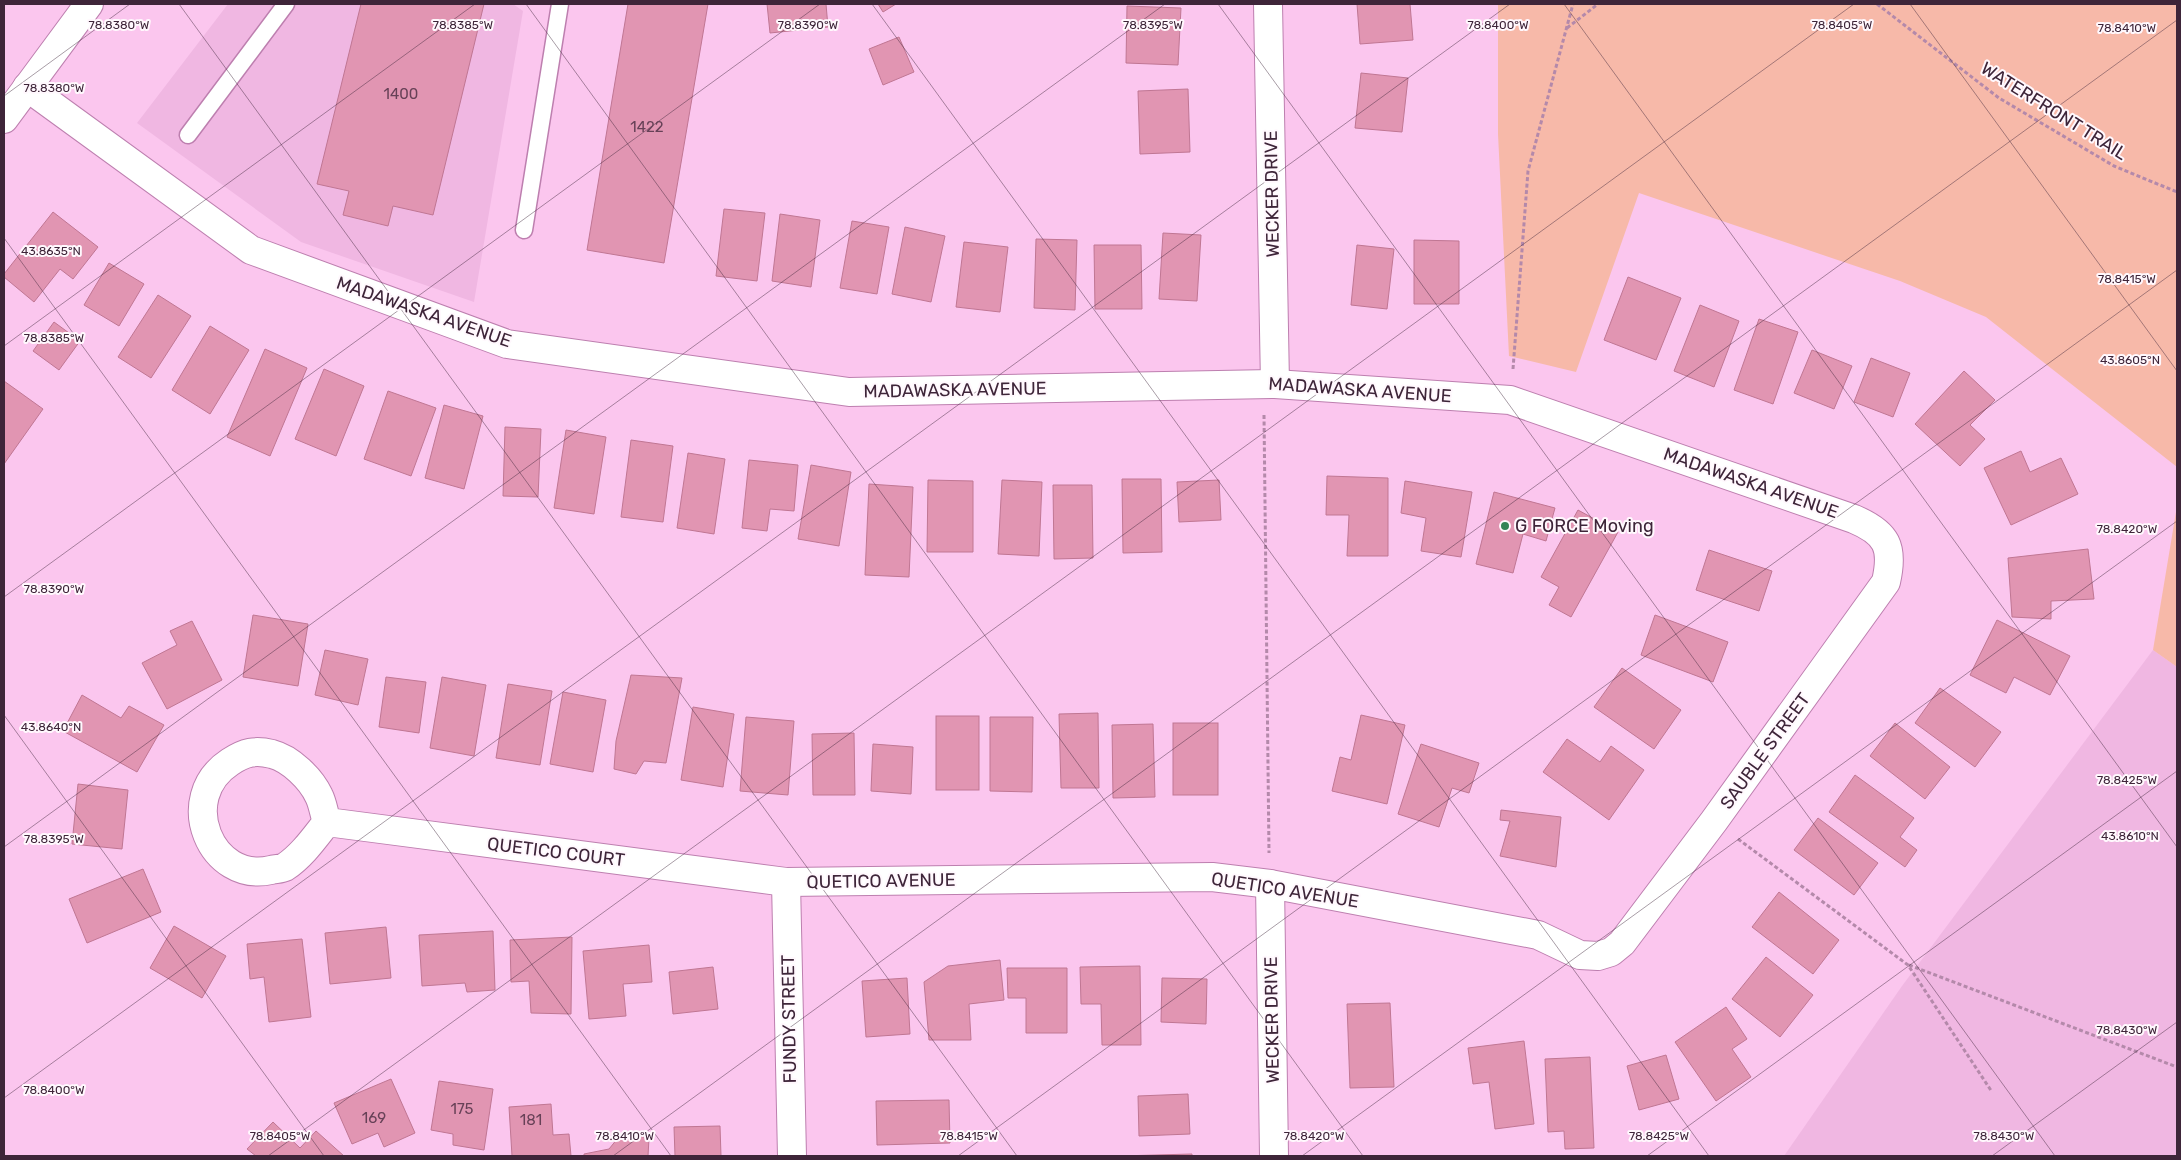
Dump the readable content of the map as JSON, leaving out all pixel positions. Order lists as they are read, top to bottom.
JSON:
{
  "streets": {
    "street": [
      "WECKER DRIVE",
      "MADAWASKA AVENUE",
      "SAUBLE STREET",
      "QUETICO COURT",
      "QUETICO AVENUE",
      "FUNDY STREET"
    ],
    "path": ["WATERFRONT TRAIL"]
  },
  "crossings": [
    ["WECKER DRIVE", "MADAWASKA AVENUE"],
    ["WECKER DRIVE", "QUETICO AVENUE"],
    ["MADAWASKA AVENUE", "SAUBLE STREET"],
    ["SAUBLE STREET", "QUETICO AVENUE"],
    ["QUETICO COURT", "QUETICO AVENUE"],
    ["QUETICO COURT", "FUNDY STREET"],
    ["QUETICO AVENUE", "FUNDY STREET"]
  ],
  "places": ["G FORCE Moving"],
  "house_numbers": [
    "1400",
    "1422",
    "175",
    "169",
    "181"
  ],
  "coordinates": [
    "78.8380°W",
    "78.8385°W",
    "78.8390°W",
    "78.8395°W",
    "78.8400°W",
    "78.8405°W",
    "78.8410°W",
    "43.8635°N",
    "78.8415°W",
    "43.8605°N",
    "78.8420°W",
    "43.8640°N",
    "78.8425°W",
    "43.8610°N",
    "78.8430°W"
  ]
}
